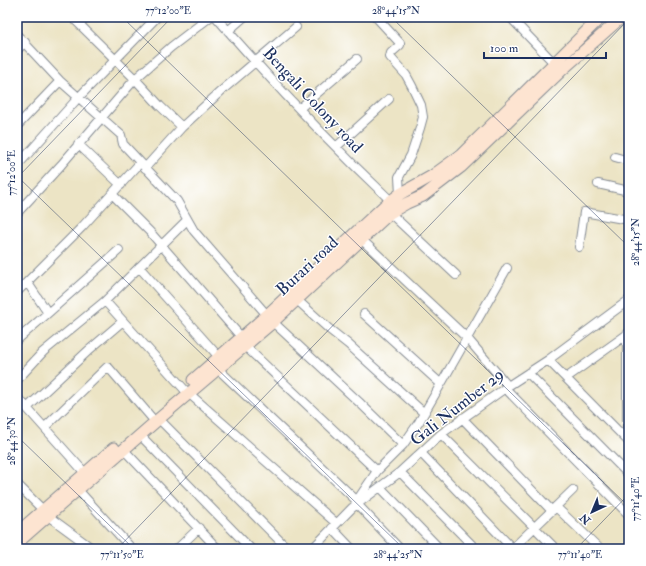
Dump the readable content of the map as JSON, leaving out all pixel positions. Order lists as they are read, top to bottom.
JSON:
{
  "streets": {
    "main road": ["Burari road"],
    "street": ["Bengali Colony road", "Gali Number 29"]
  },
  "crossings": [
    ["Bengali Colony road", "Burari road"]
  ],
  "scale_bar": "100 m",
  "north": "bottom left",
  "coordinates": [
    "77°12'00\"E",
    "28°44'15\"N",
    "28°44'30\"N",
    "77°11'40\"E",
    "77°11'50\"E",
    "28°44'25\"N"
  ]
}
